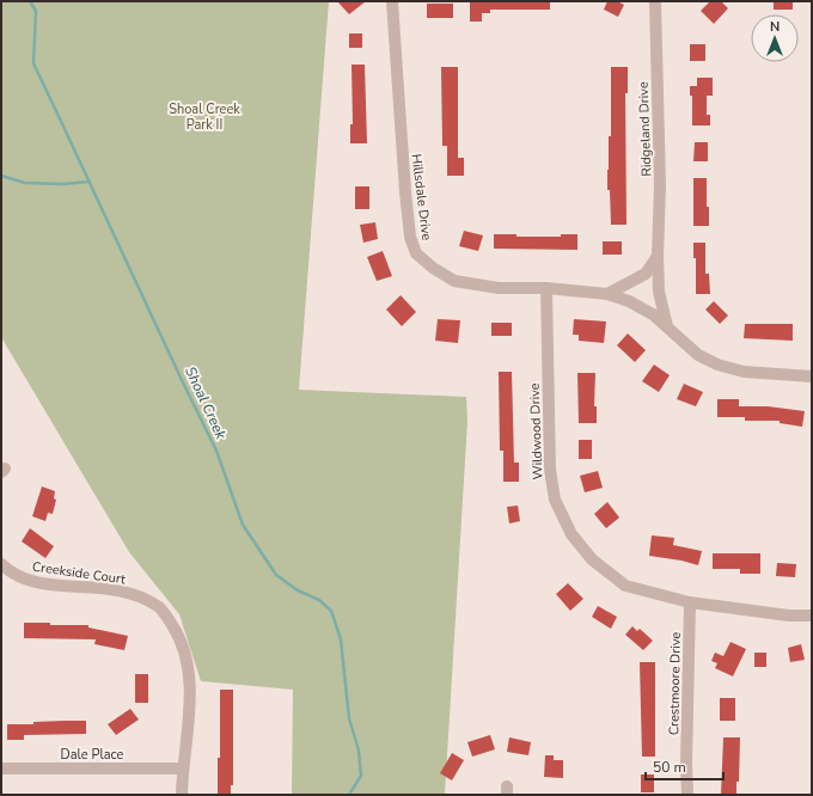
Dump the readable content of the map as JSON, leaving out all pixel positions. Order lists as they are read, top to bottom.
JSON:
{
  "streets": {
    "street": [
      "Ridgeland Drive",
      "Hillsdale Drive",
      "Wildwood Drive",
      "Creekside Court",
      "Crestmoore Drive",
      "Dale Place"
    ]
  },
  "crossings": [
    ["Hillsdale Drive", "Wildwood Drive"],
    ["Wildwood Drive", "Crestmoore Drive"],
    ["Creekside Court", "Dale Place"]
  ],
  "water": ["Shoal Creek"],
  "parks": ["Shoal Creek Park II"],
  "scale_bar": "50 m",
  "north": "top"
}
